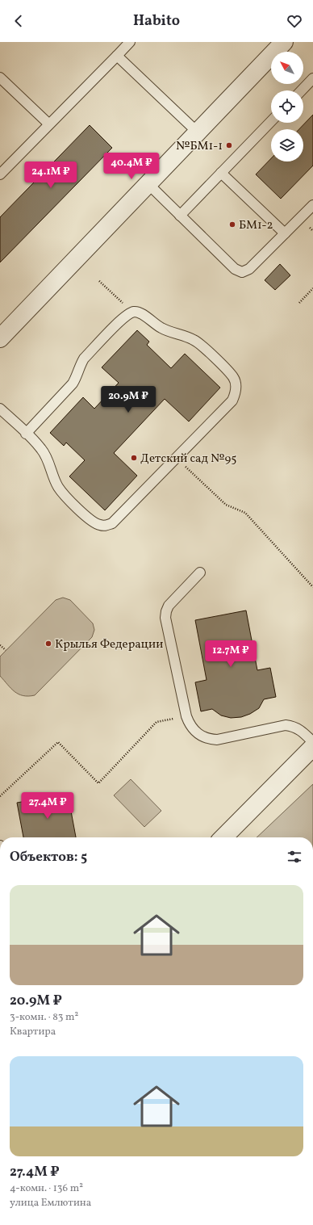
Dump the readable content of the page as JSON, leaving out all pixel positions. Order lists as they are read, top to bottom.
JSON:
{
  "places": [
    "№БМ1-1",
    "БМ1-2",
    "Детский сад №95",
    "Крылья Федерации"
  ],
  "north": "top left",
  "page": {
    "header": "Habito",
    "price": [
      "40.4M ₽",
      "24.1M ₽",
      "20.9M ₽",
      "12.7M ₽",
      "27.4M ₽"
    ],
    "heading": "Объектов: 5",
    "list": [
      {
        "name": "20.9M ₽",
        "note": "3-комн. · 83 m² · Квартира"
      },
      {
        "name": "27.4M ₽",
        "note": "4-комн. · 136 m² · улица Емлютина"
      }
    ]
  }
}
